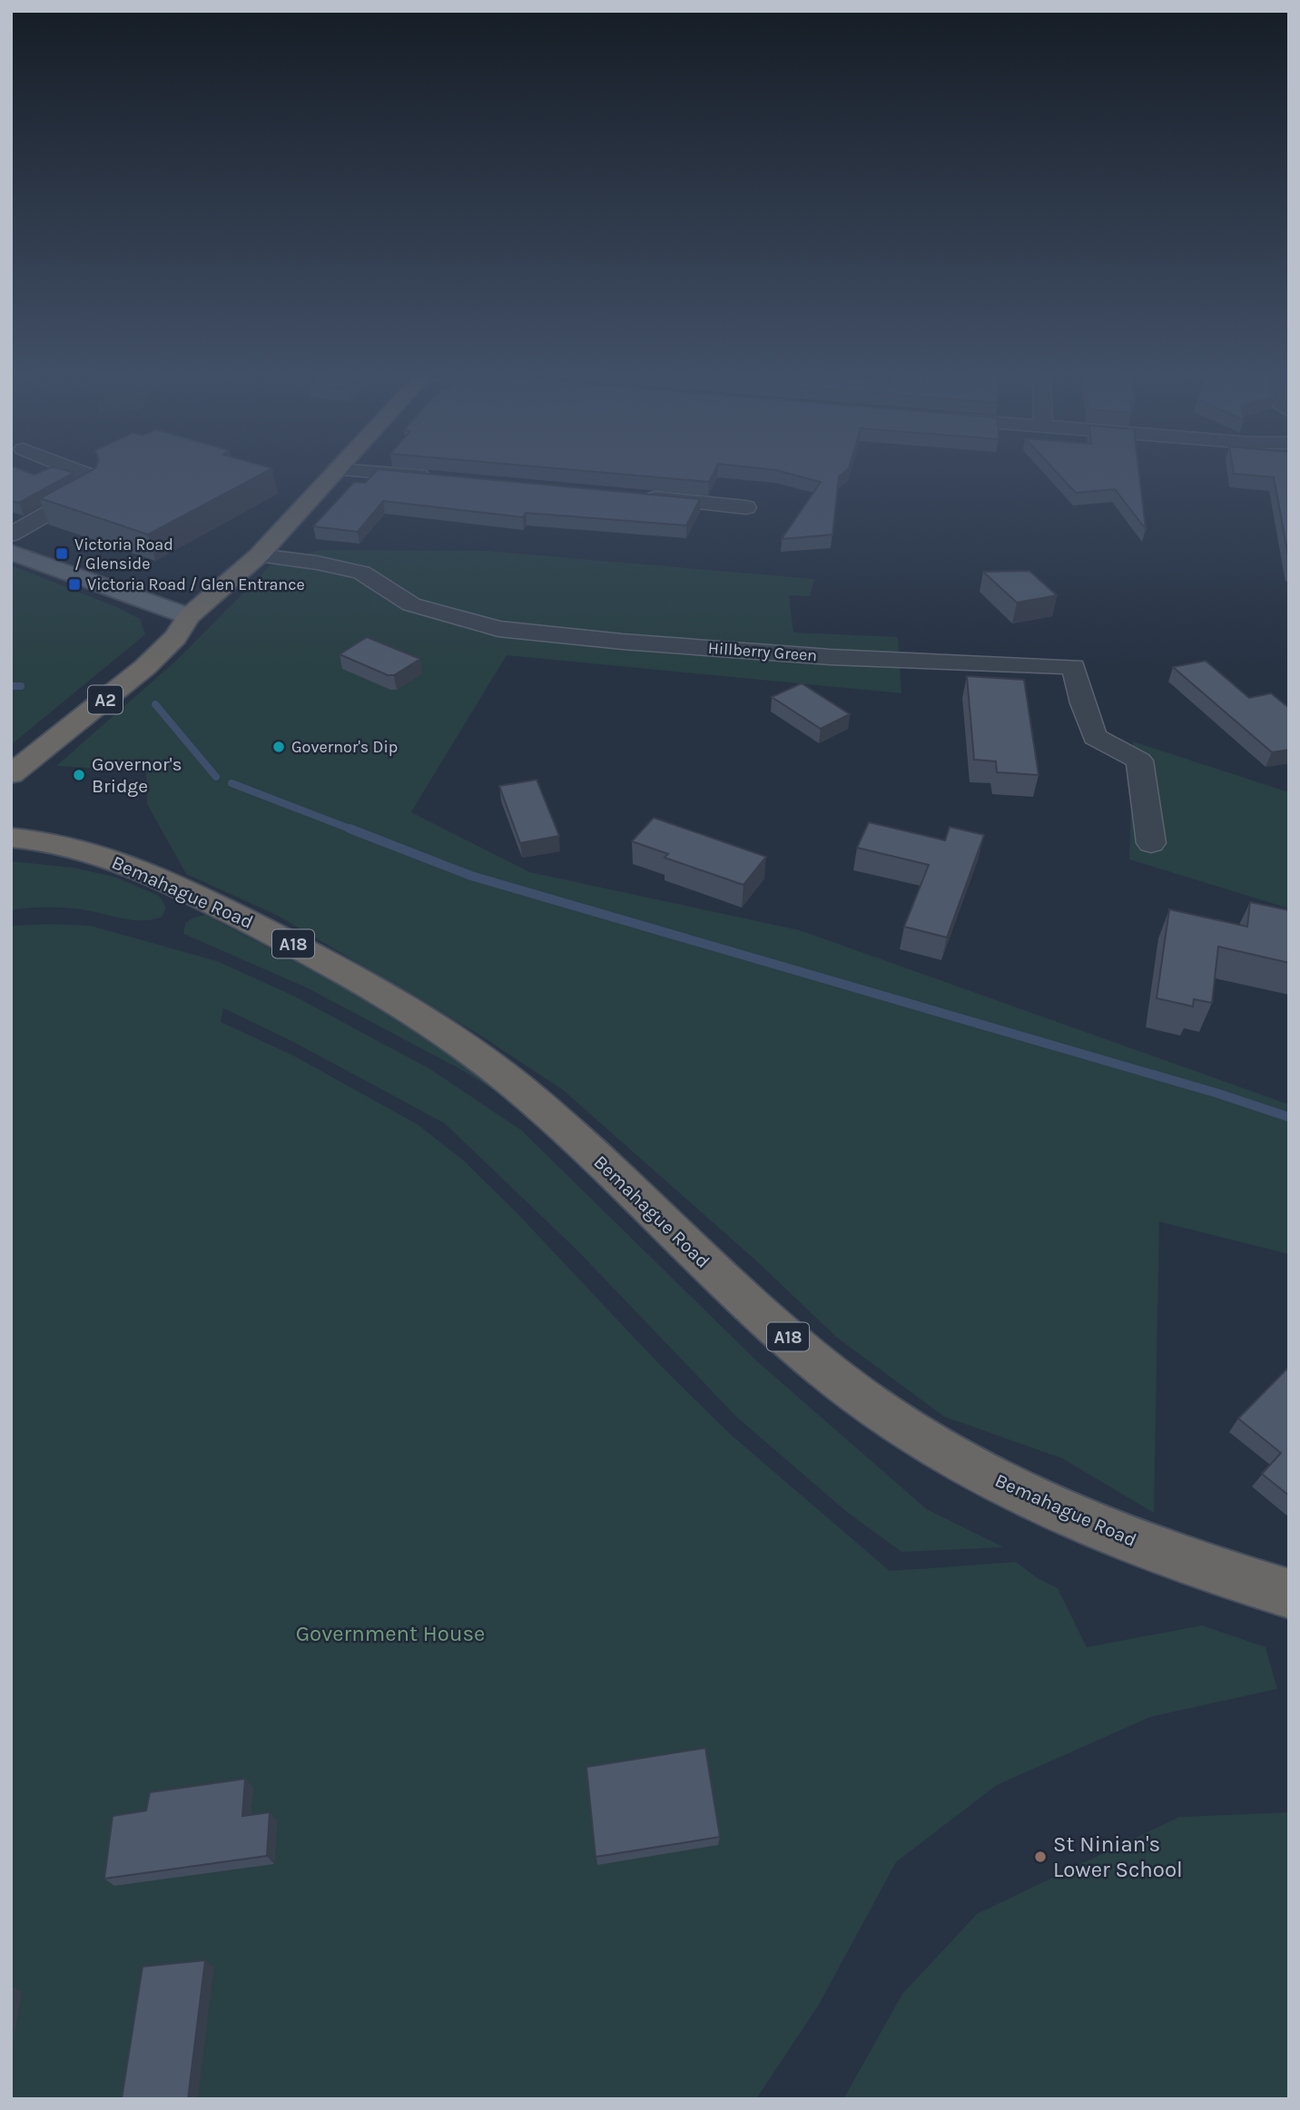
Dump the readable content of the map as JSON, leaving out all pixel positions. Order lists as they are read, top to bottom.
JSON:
{
  "streets": {
    "highway": ["A2", "Bemahague Road", "A18"],
    "street": ["Hillberry Green"]
  },
  "crossings": [
    ["Hillberry Green", "A2"]
  ],
  "parks": ["Government House"],
  "places": {
    "transit": ["Victoria Road / Glenside", "Victoria Road / Glen Entrance"],
    "other": ["Governor's Dip", "Governor's Bridge", "St Ninian's Lower School"]
  }
}
